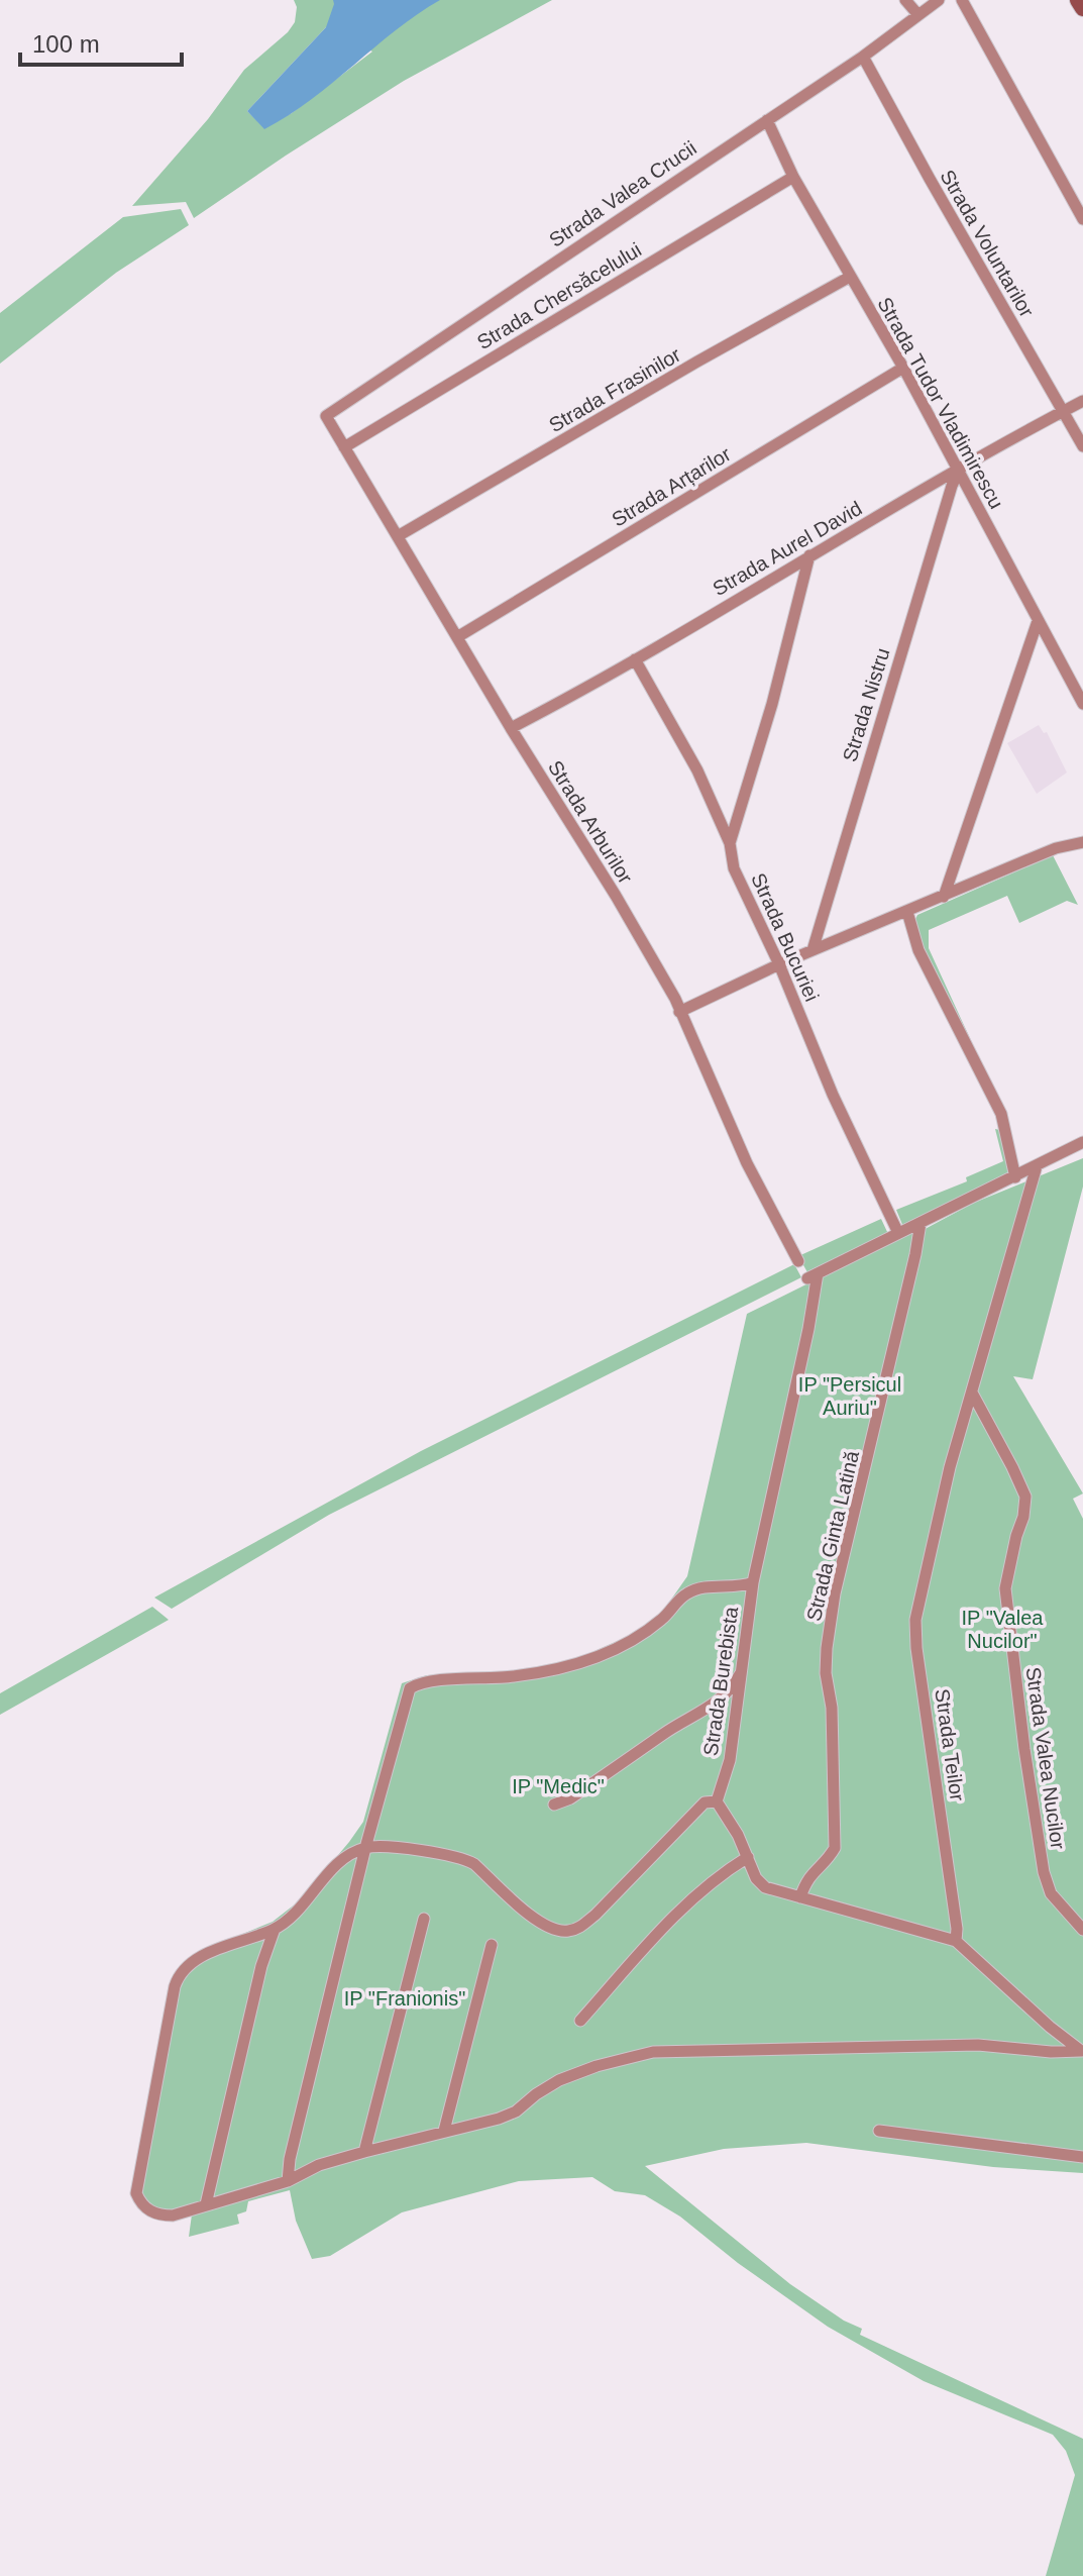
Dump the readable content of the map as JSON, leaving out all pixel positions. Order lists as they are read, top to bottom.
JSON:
{
  "streets": {
    "street": [
      "Strada Valea Crucii",
      "Strada Voluntarilor",
      "Strada Chersăcelului",
      "Strada Frasinilor",
      "Strada Tudor Vladimirescu",
      "Strada Arțarilor",
      "Strada Aurel David",
      "Strada Nistru",
      "Strada Arburilor",
      "Strada Bucuriei",
      "Strada Ginta Latină",
      "Strada Burebista",
      "Strada Teilor",
      "Strada Valea Nucilor"
    ]
  },
  "crossings": [
    ["Strada Valea Crucii", "Strada Voluntarilor"],
    ["Strada Valea Crucii", "Strada Tudor Vladimirescu"],
    ["Strada Valea Crucii", "Strada Arburilor"],
    ["Strada Voluntarilor", "Strada Aurel David"],
    ["Strada Chersăcelului", "Strada Tudor Vladimirescu"],
    ["Strada Chersăcelului", "Strada Arburilor"],
    ["Strada Frasinilor", "Strada Tudor Vladimirescu"],
    ["Strada Frasinilor", "Strada Arburilor"],
    ["Strada Tudor Vladimirescu", "Strada Arțarilor"],
    ["Strada Tudor Vladimirescu", "Strada Aurel David"],
    ["Strada Tudor Vladimirescu", "Strada Nistru"],
    ["Strada Arțarilor", "Strada Arburilor"],
    ["Strada Aurel David", "Strada Nistru"],
    ["Strada Aurel David", "Strada Arburilor"],
    ["Strada Aurel David", "Strada Bucuriei"],
    ["Strada Bucuriei", "Strada Burebista"],
    ["Strada Teilor", "Strada Valea Nucilor"]
  ],
  "parks": [
    "IP \"Persicul Auriu\"",
    "IP \"Valea Nucilor\"",
    "IP \"Medic\"",
    "IP \"Franionis\""
  ],
  "scale_bar": "100 m"
}
